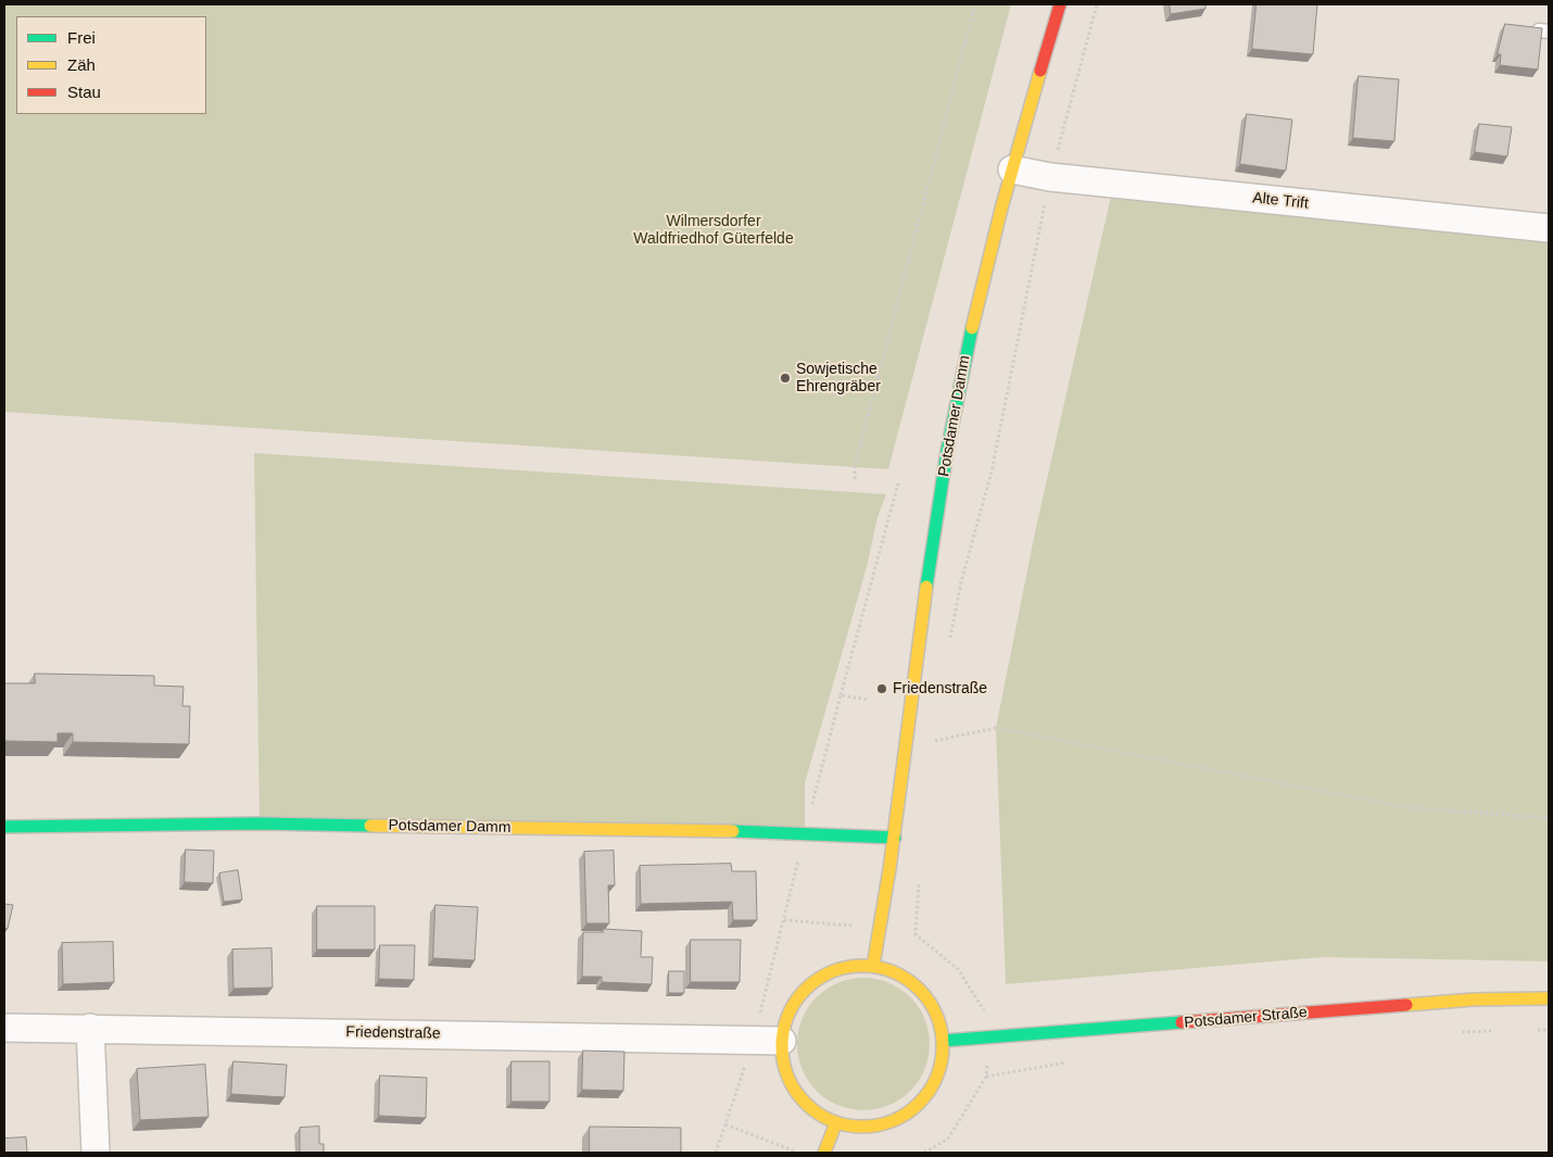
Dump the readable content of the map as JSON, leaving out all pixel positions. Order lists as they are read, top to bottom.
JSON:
{
  "streets": {
    "street": [
      "Alte Trift",
      "Potsdamer Damm",
      "Potsdamer Straße",
      "Friedenstraße"
    ]
  },
  "crossings": [
    ["Alte Trift", "Potsdamer Damm"],
    ["Potsdamer Damm", "Potsdamer Straße"],
    ["Potsdamer Damm", "Friedenstraße"],
    ["Potsdamer Straße", "Friedenstraße"]
  ],
  "parks": ["Wilmersdorfer Waldfriedhof Güterfelde"],
  "places": ["Sowjetische Ehrengräber", "Friedenstraße"],
  "legend": ["Frei", "Zäh", "Stau"]
}
